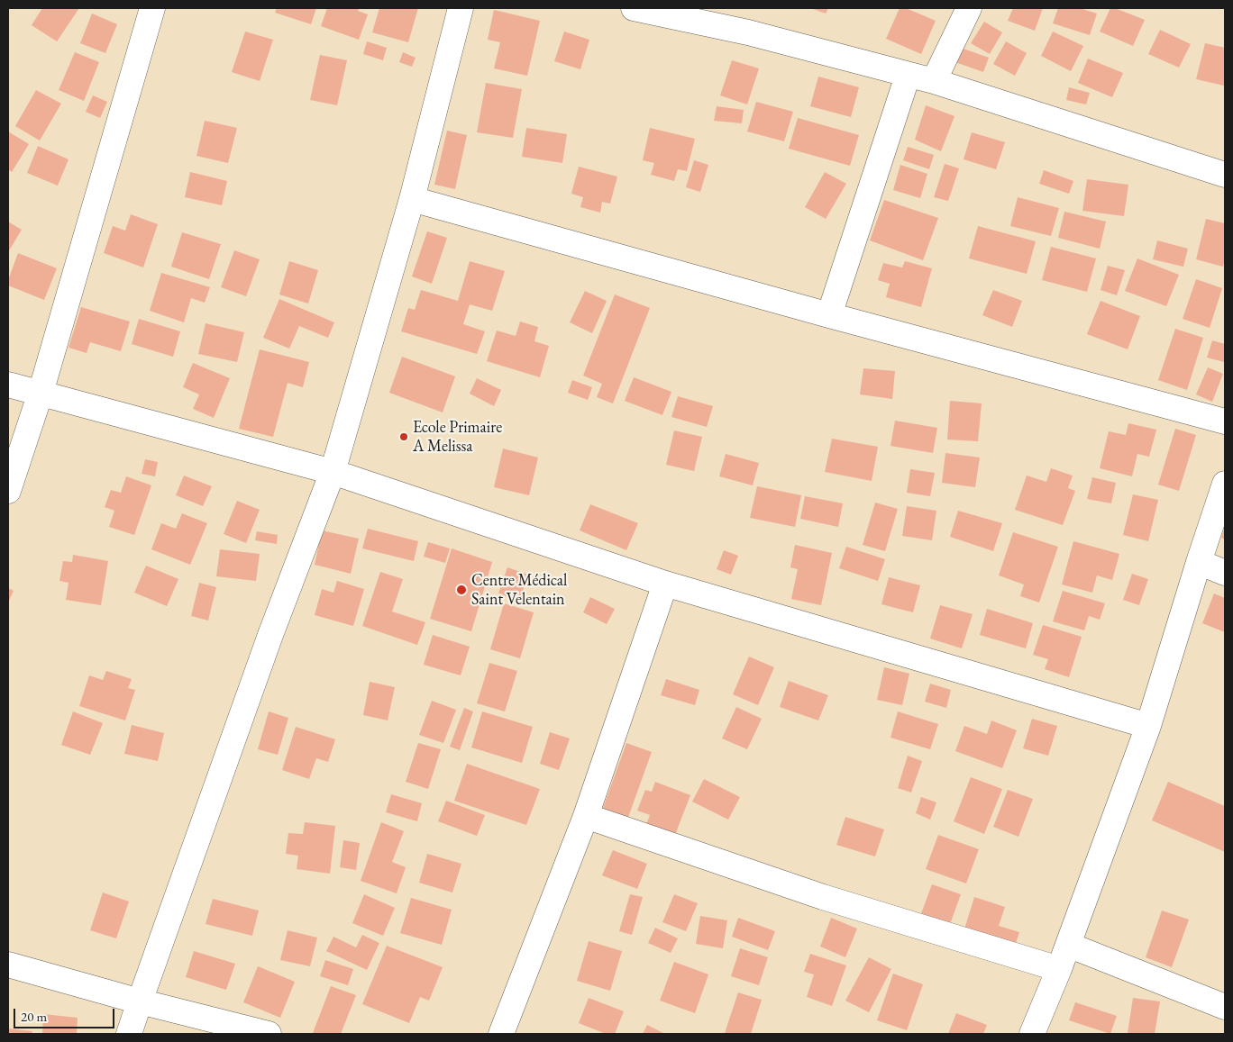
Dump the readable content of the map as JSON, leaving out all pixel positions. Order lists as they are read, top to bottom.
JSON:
{
  "places": ["Ecole Primaire A Melissa", "Centre Médical Saint Velentain"],
  "scale_bar": "20 m"
}
